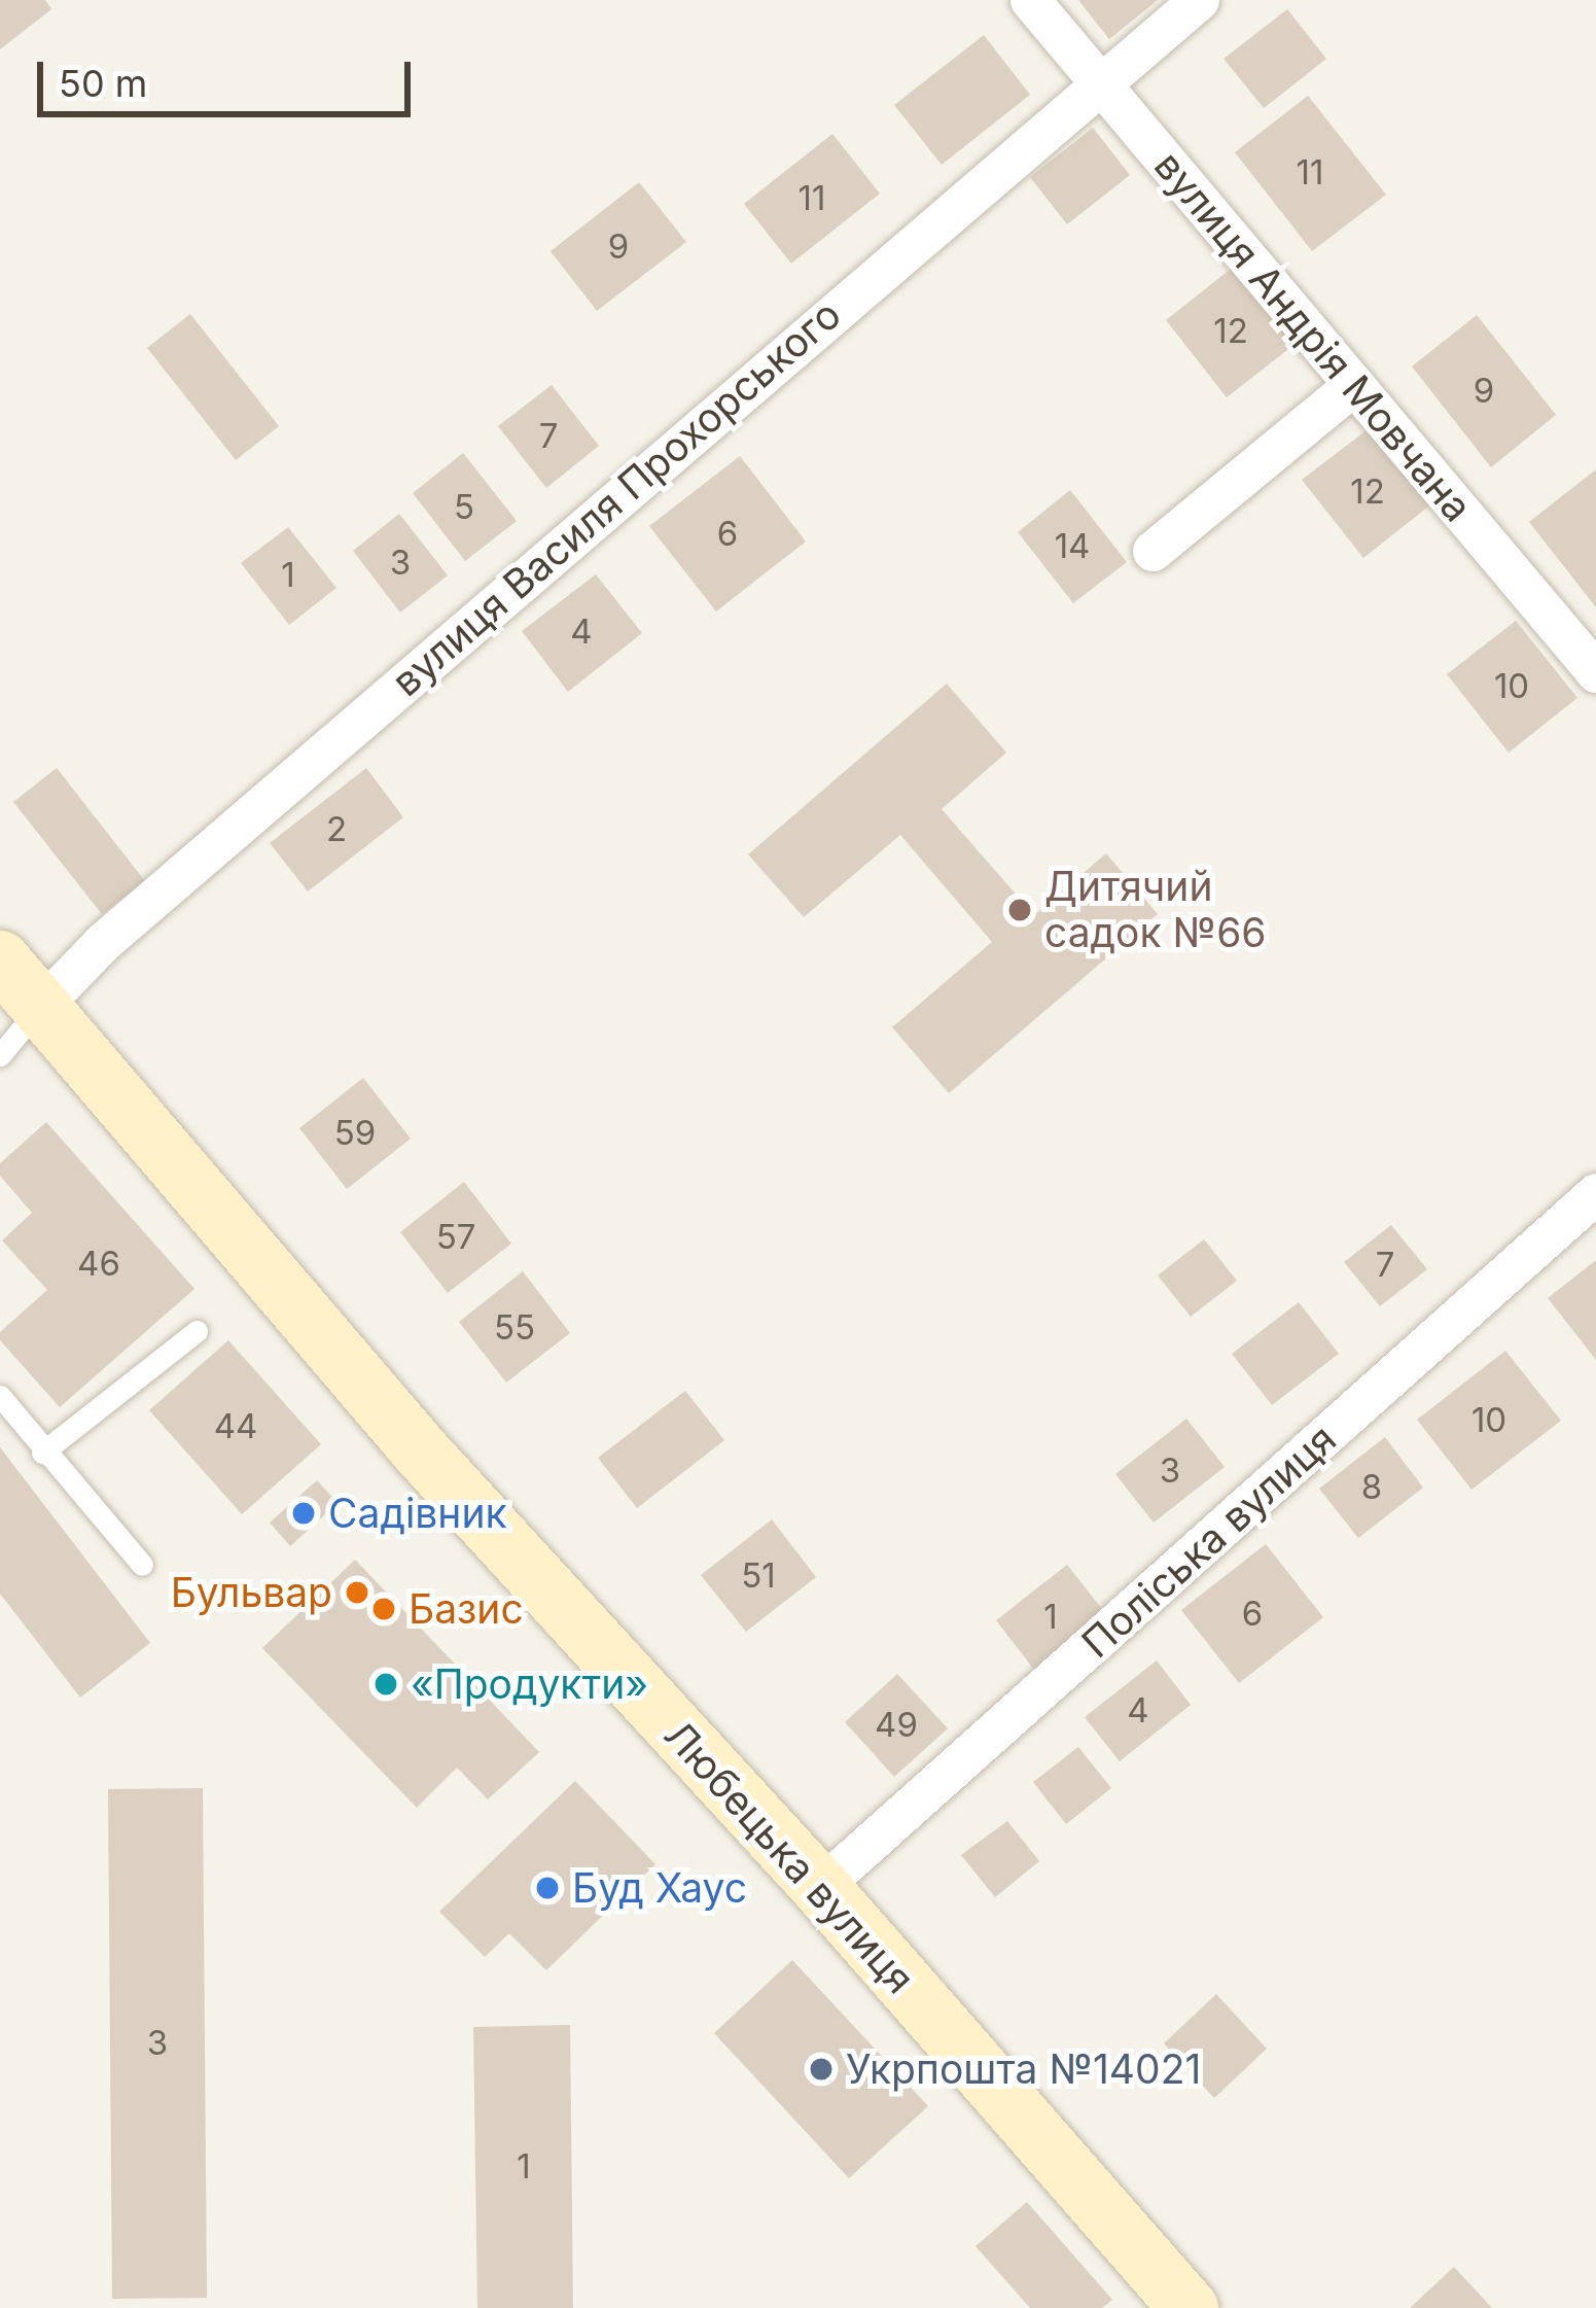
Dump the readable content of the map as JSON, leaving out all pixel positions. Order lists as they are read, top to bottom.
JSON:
{
  "streets": {
    "main road": ["Любецька вулиця"],
    "street": ["вулиця Андрія Мовчана", "вулиця Василя Прохорського", "Поліська вулиця"]
  },
  "crossings": [
    ["вулиця Андрія Мовчана", "вулиця Василя Прохорського"],
    ["вулиця Василя Прохорського", "Любецька вулиця"],
    ["Поліська вулиця", "Любецька вулиця"]
  ],
  "places": [
    "Дитячий садок №66",
    "Садівник",
    "Бульвар",
    "Базис",
    "«Продукти»",
    "Буд Хаус",
    "Укрпошта №14021"
  ],
  "house_numbers": [
    "11",
    "11",
    "9",
    "12",
    "9",
    "7",
    "12",
    "5",
    "6",
    "14",
    "3",
    "1",
    "4",
    "10",
    "2",
    "59",
    "57",
    "46",
    "7",
    "55",
    "10",
    "44",
    "3",
    "8",
    "51",
    "6",
    "1",
    "4",
    "49",
    "3",
    "1"
  ],
  "scale_bar": "50 m"
}
